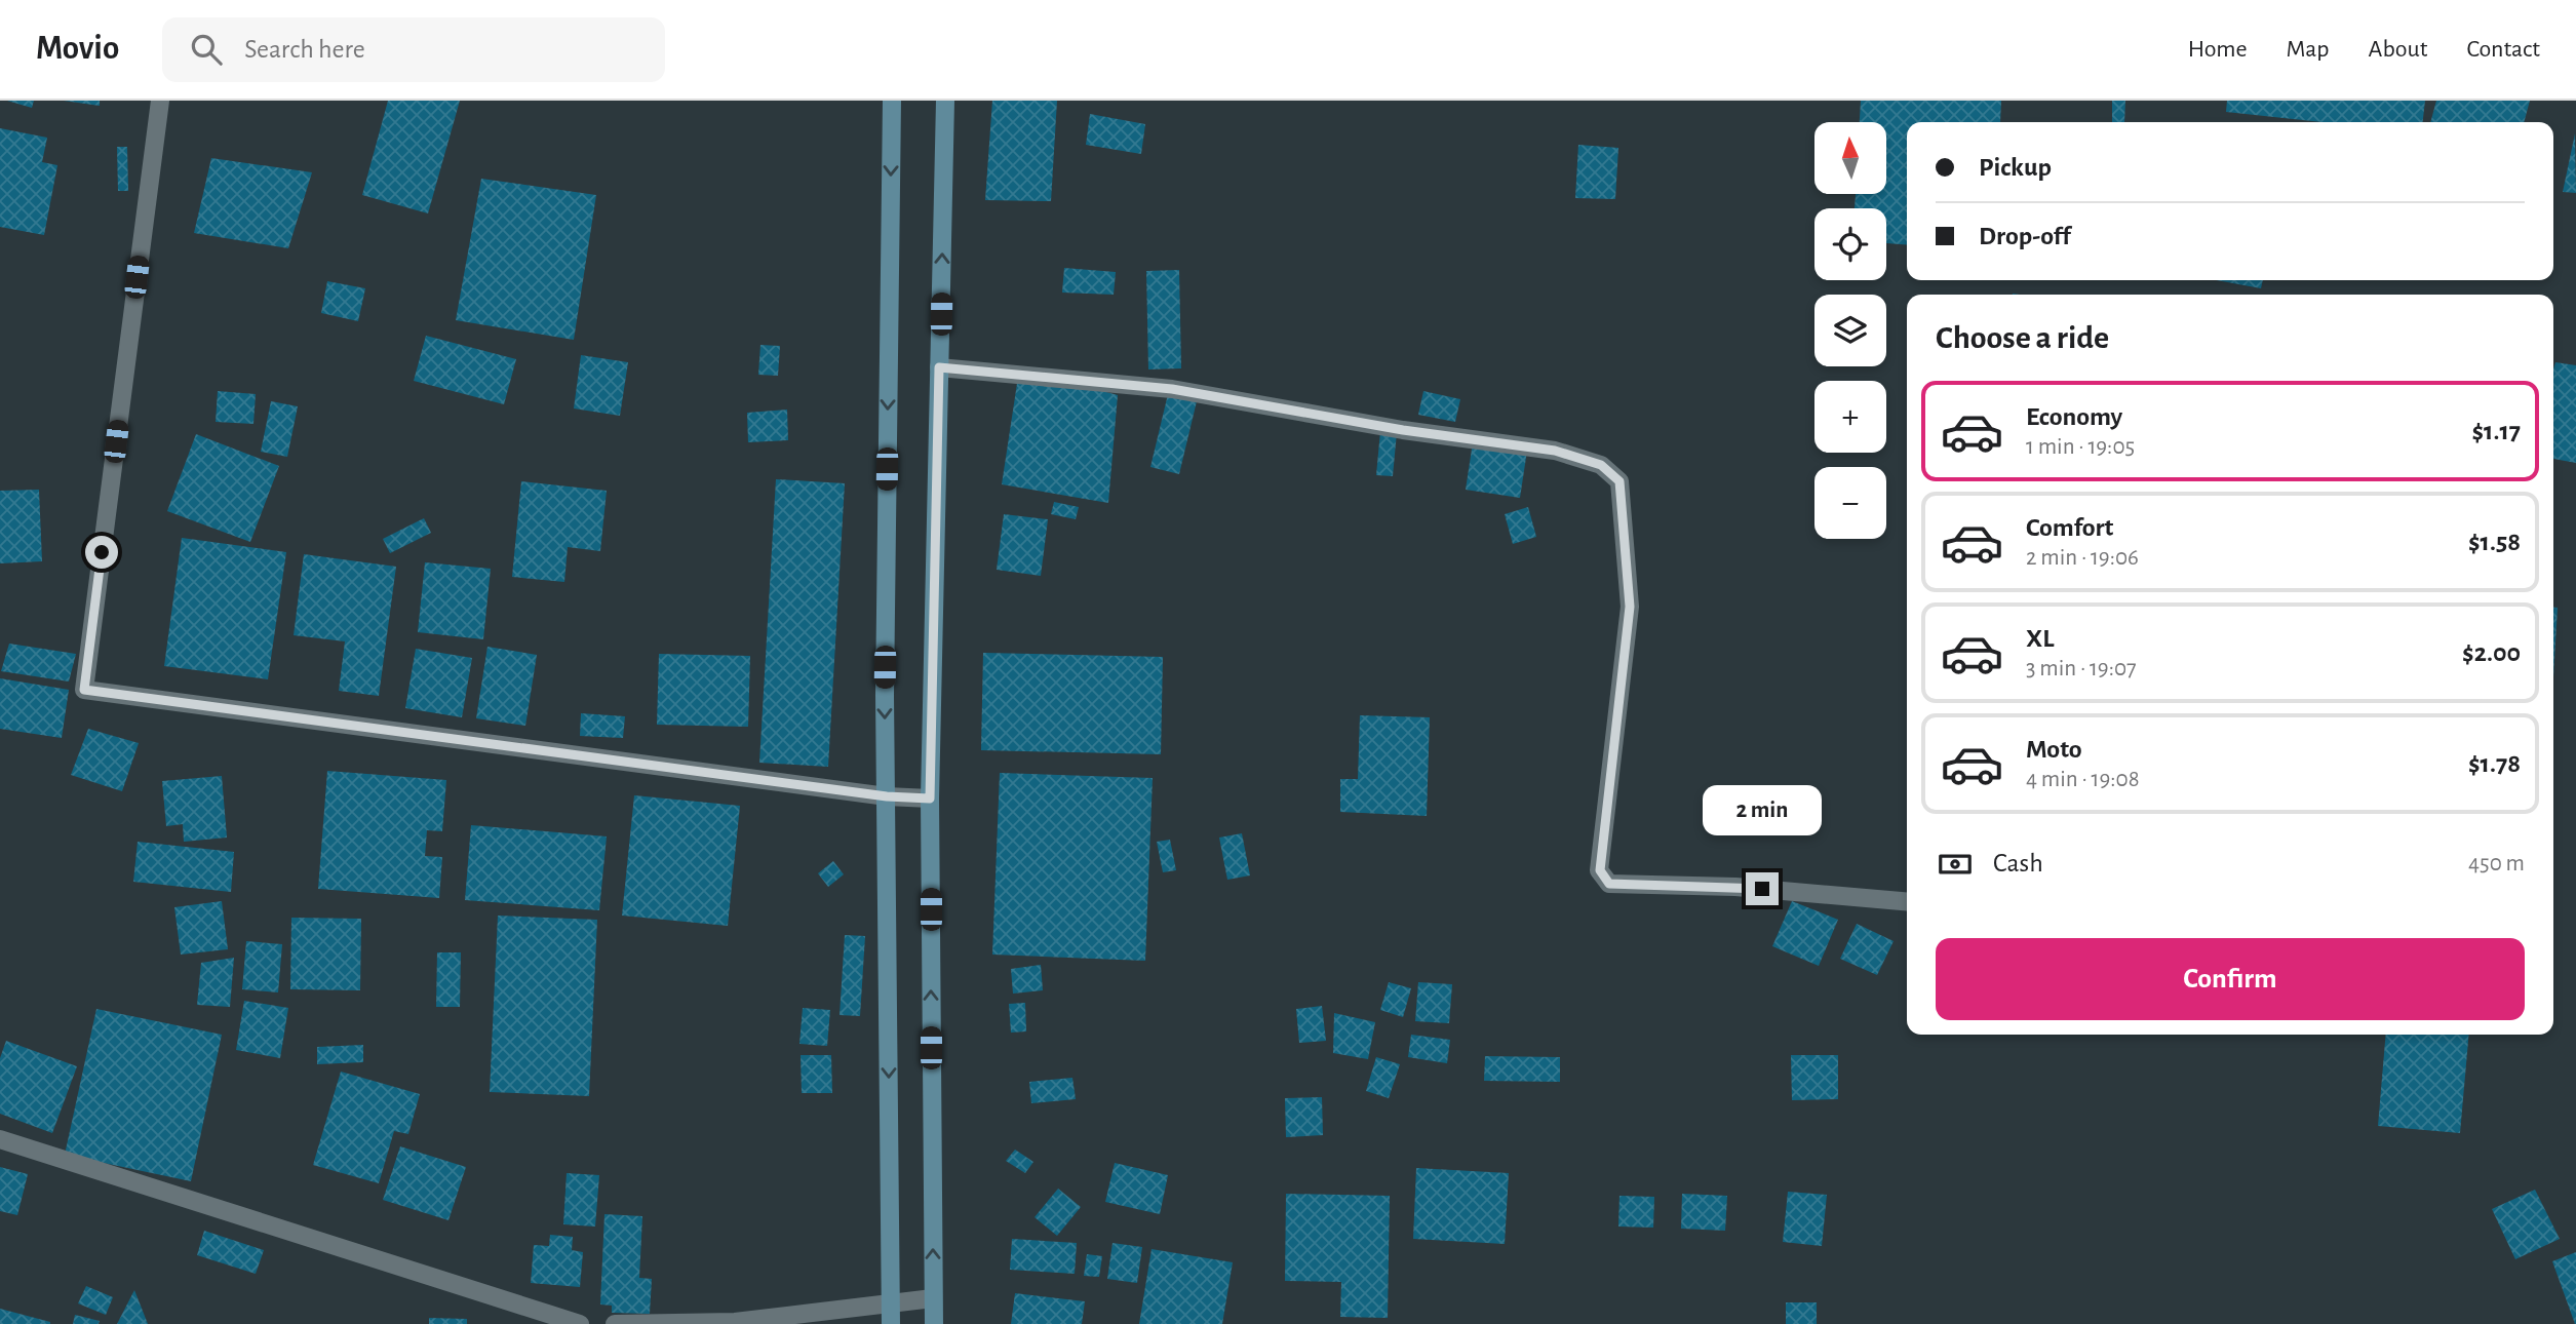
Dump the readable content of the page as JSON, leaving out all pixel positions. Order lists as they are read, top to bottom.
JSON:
{
  "north": "top",
  "page": {
    "header": "Movio",
    "search": "Search here",
    "nav": [
      "Home",
      "Map",
      "About",
      "Contact"
    ],
    "map_buttons": ["+", "−"],
    "banner": ["Pickup", "Drop-off"],
    "heading": "Choose a ride",
    "list": [
      {
        "name": "Economy",
        "note": "1 min · 19:05",
        "value": "$1.17"
      },
      {
        "name": "Comfort",
        "note": "2 min · 19:06",
        "value": "$1.58"
      },
      {
        "name": "XL",
        "note": "3 min · 19:07",
        "value": "$2.00"
      },
      {
        "name": "Moto",
        "note": "4 min · 19:08",
        "value": "$1.78"
      }
    ],
    "bubble": "2 min",
    "pay": ["Cash", "450 m"],
    "buttons": "Confirm"
  }
}
